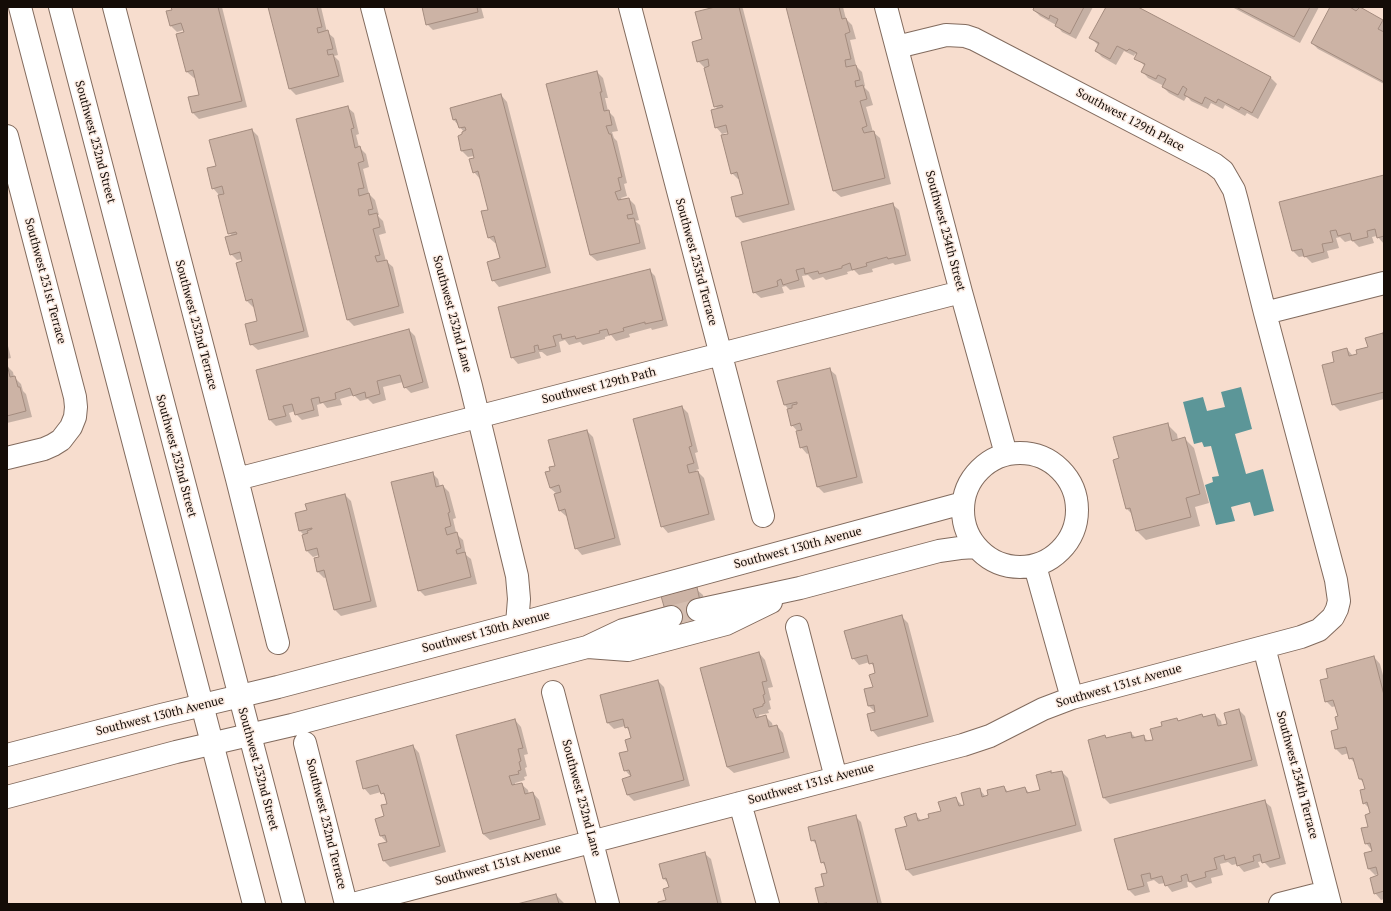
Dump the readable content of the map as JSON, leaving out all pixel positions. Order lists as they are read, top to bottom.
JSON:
{
  "streets": {
    "street": [
      "Southwest 129th Place",
      "Southwest 232nd Street",
      "Southwest 234th Street",
      "Southwest 233rd Terrace",
      "Southwest 231st Terrace",
      "Southwest 232nd Lane",
      "Southwest 232nd Terrace",
      "Southwest 129th Path",
      "Southwest 130th Avenue",
      "Southwest 131st Avenue",
      "Southwest 234th Terrace"
    ]
  },
  "crossings": [
    ["Southwest 129th Place", "Southwest 234th Street"],
    ["Southwest 129th Place", "Southwest 131st Avenue"],
    ["Southwest 129th Place", "Southwest 234th Terrace"],
    ["Southwest 232nd Street", "Southwest 130th Avenue"],
    ["Southwest 234th Street", "Southwest 129th Path"],
    ["Southwest 234th Street", "Southwest 130th Avenue"],
    ["Southwest 233rd Terrace", "Southwest 129th Path"],
    ["Southwest 232nd Lane", "Southwest 129th Path"],
    ["Southwest 232nd Lane", "Southwest 130th Avenue"],
    ["Southwest 232nd Lane", "Southwest 131st Avenue"],
    ["Southwest 232nd Terrace", "Southwest 129th Path"],
    ["Southwest 131st Avenue", "Southwest 234th Terrace"]
  ]
}
